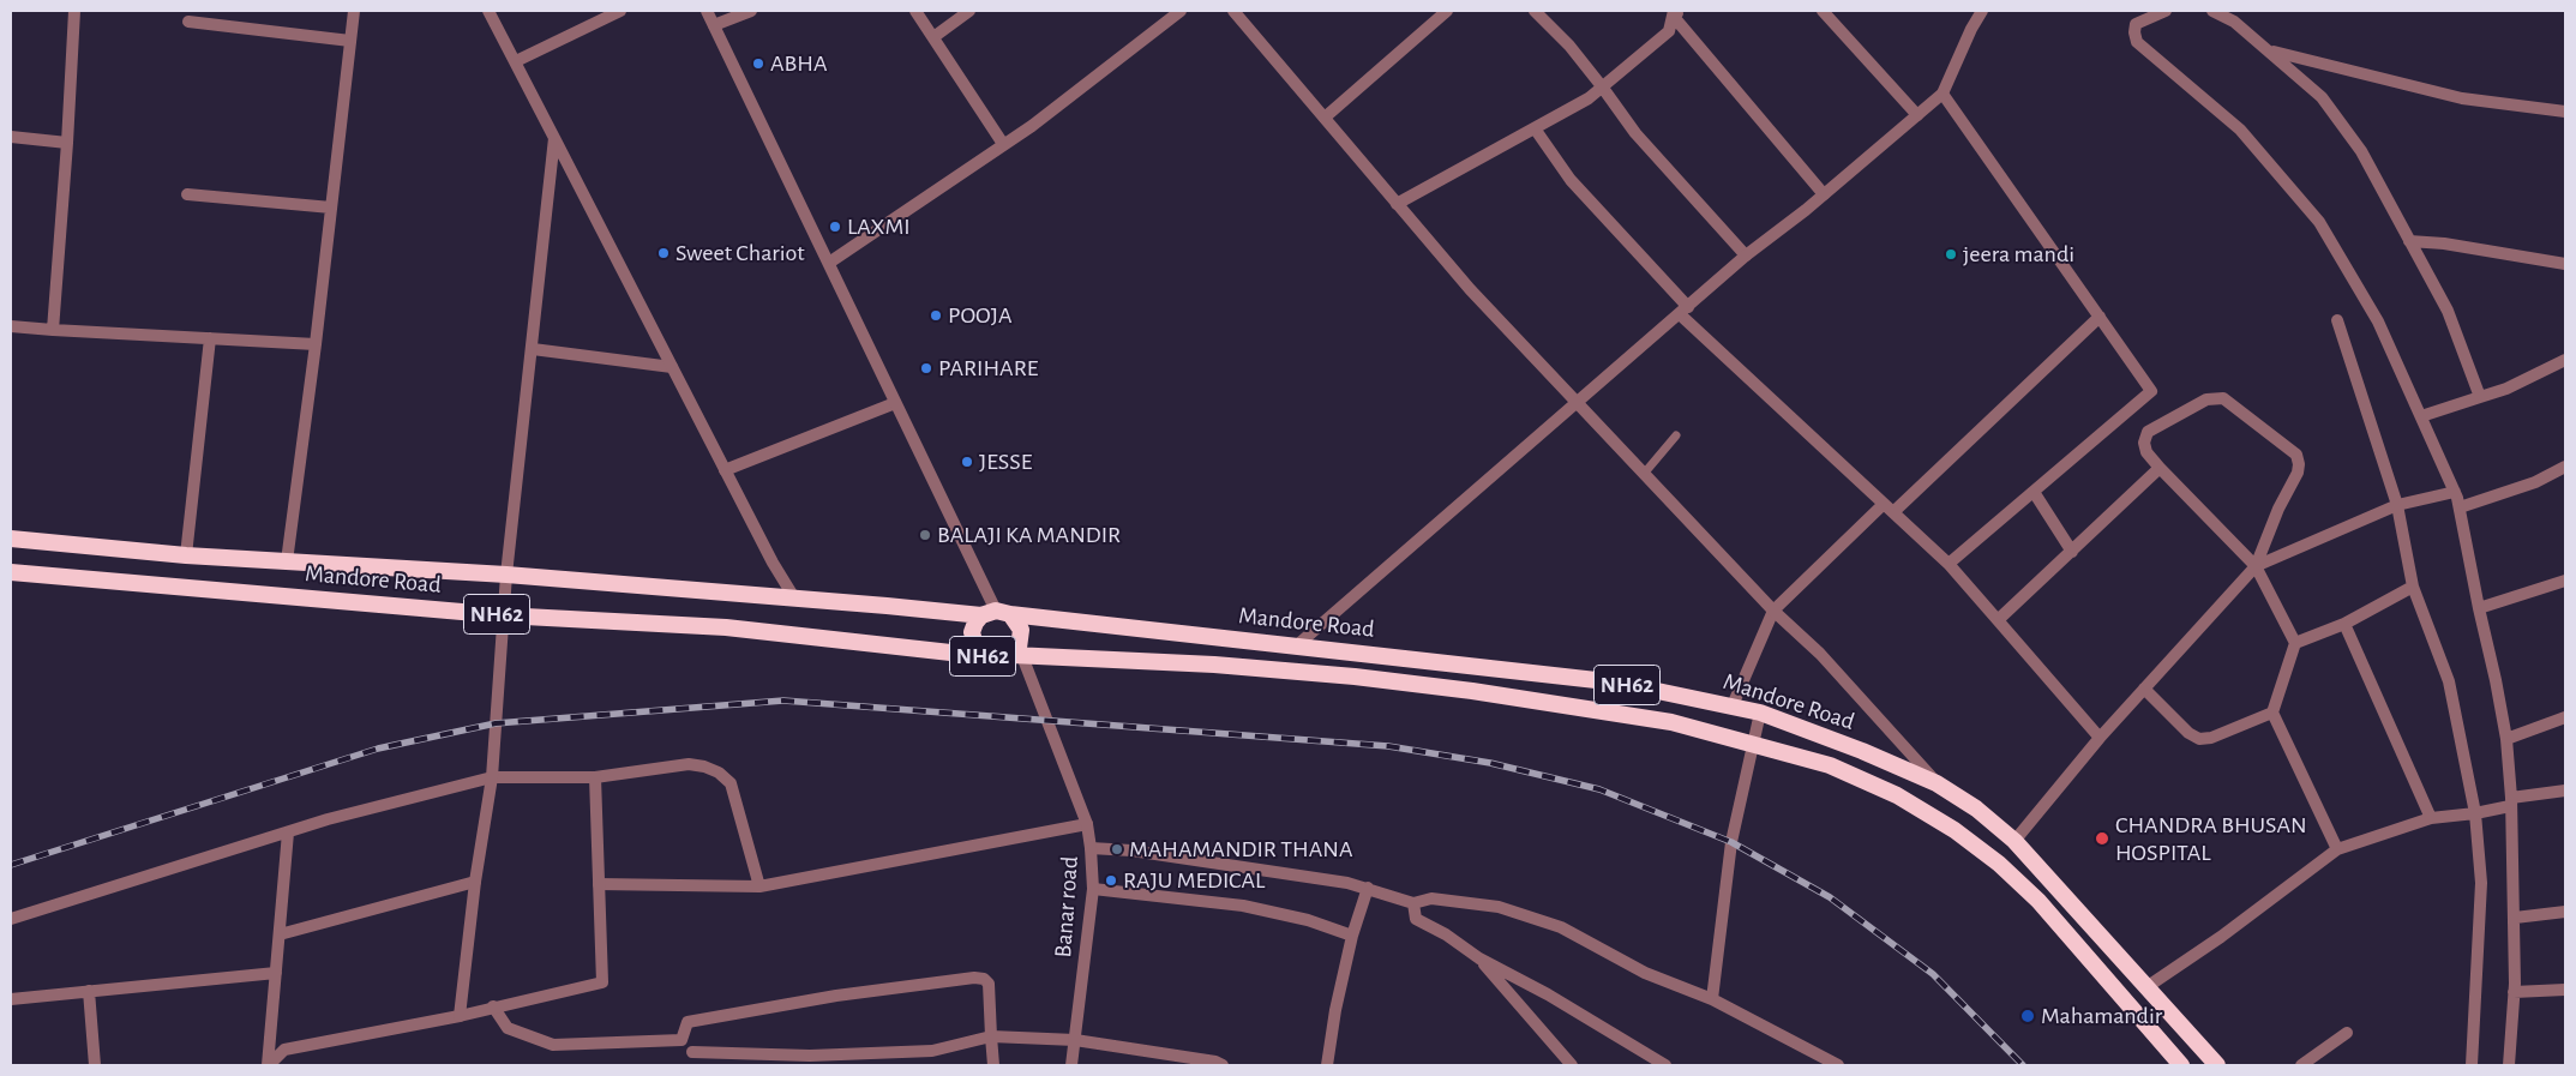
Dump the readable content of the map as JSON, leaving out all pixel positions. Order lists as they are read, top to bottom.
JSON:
{
  "streets": {
    "highway": ["Mandore Road", "NH62"],
    "street": ["Banar road"]
  },
  "crossings": [
    ["Mandore Road", "NH62"],
    ["Mandore Road", "Banar road"],
    ["NH62", "Banar road"]
  ],
  "places": [
    "ABHA",
    "LAXMI",
    "Sweet Chariot",
    "jeera mandi",
    "POOJA",
    "PARIHARE",
    "JESSE",
    "BALAJI KA MANDIR",
    "CHANDRA BHUSAN HOSPITAL",
    "MAHAMANDIR THANA",
    "RAJU MEDICAL",
    "Mahamandir"
  ]
}
